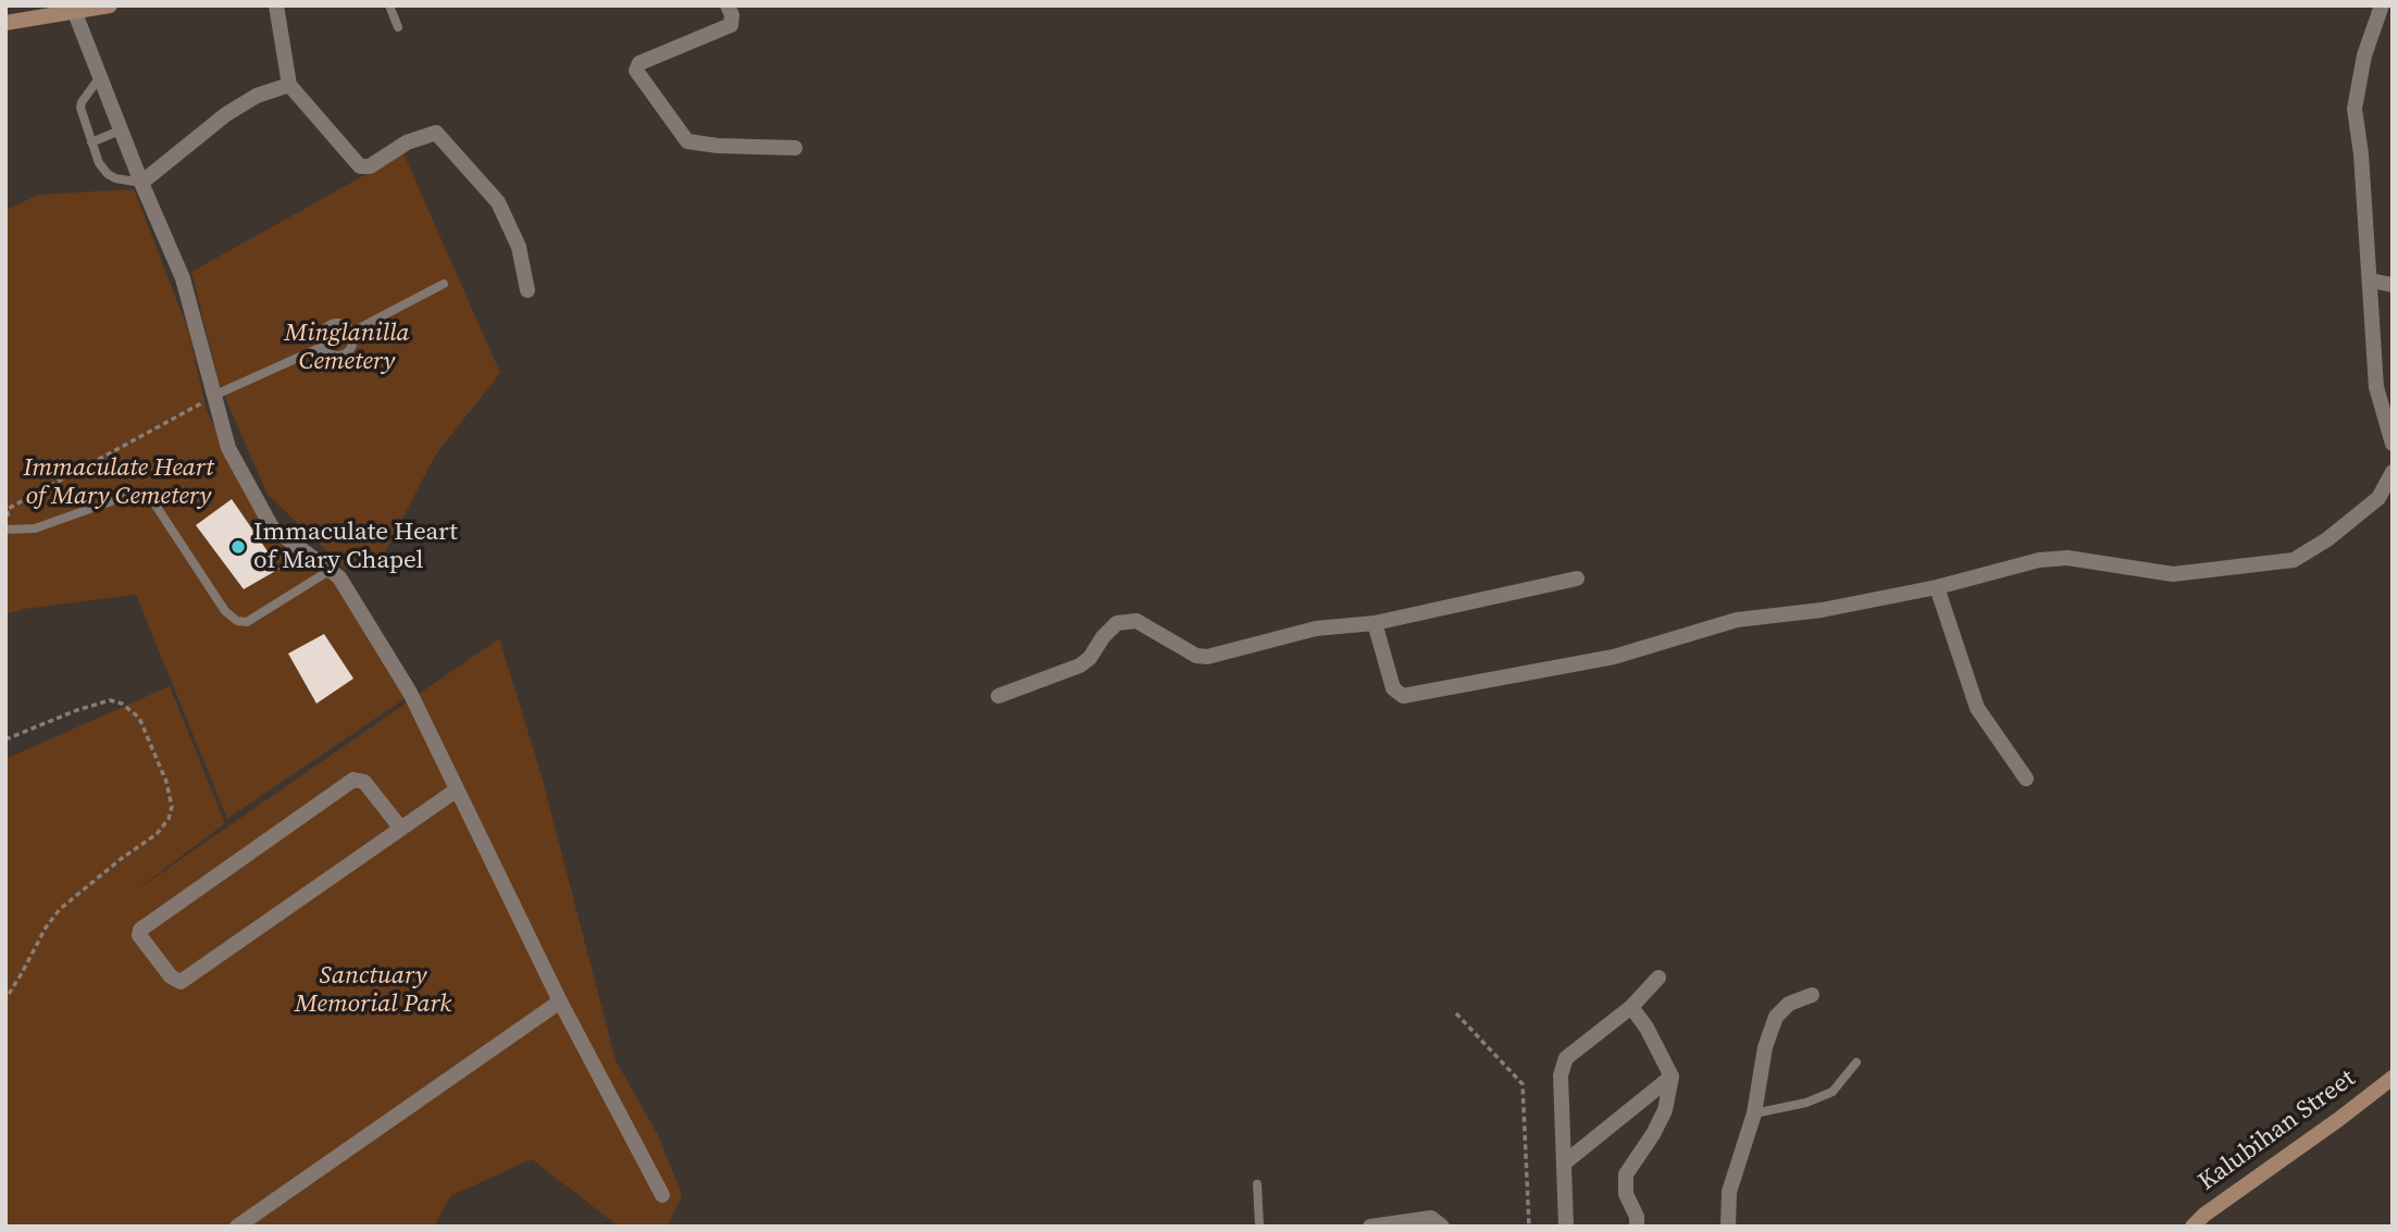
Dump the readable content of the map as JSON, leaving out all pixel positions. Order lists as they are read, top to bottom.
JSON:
{
  "streets": {
    "street": ["Kalubihan Street"]
  },
  "parks": ["Minglanilla Cemetery", "Immaculate Heart of Mary Cemetery", "Sanctuary Memorial Park"],
  "places": ["Immaculate Heart of Mary Chapel"]
}
